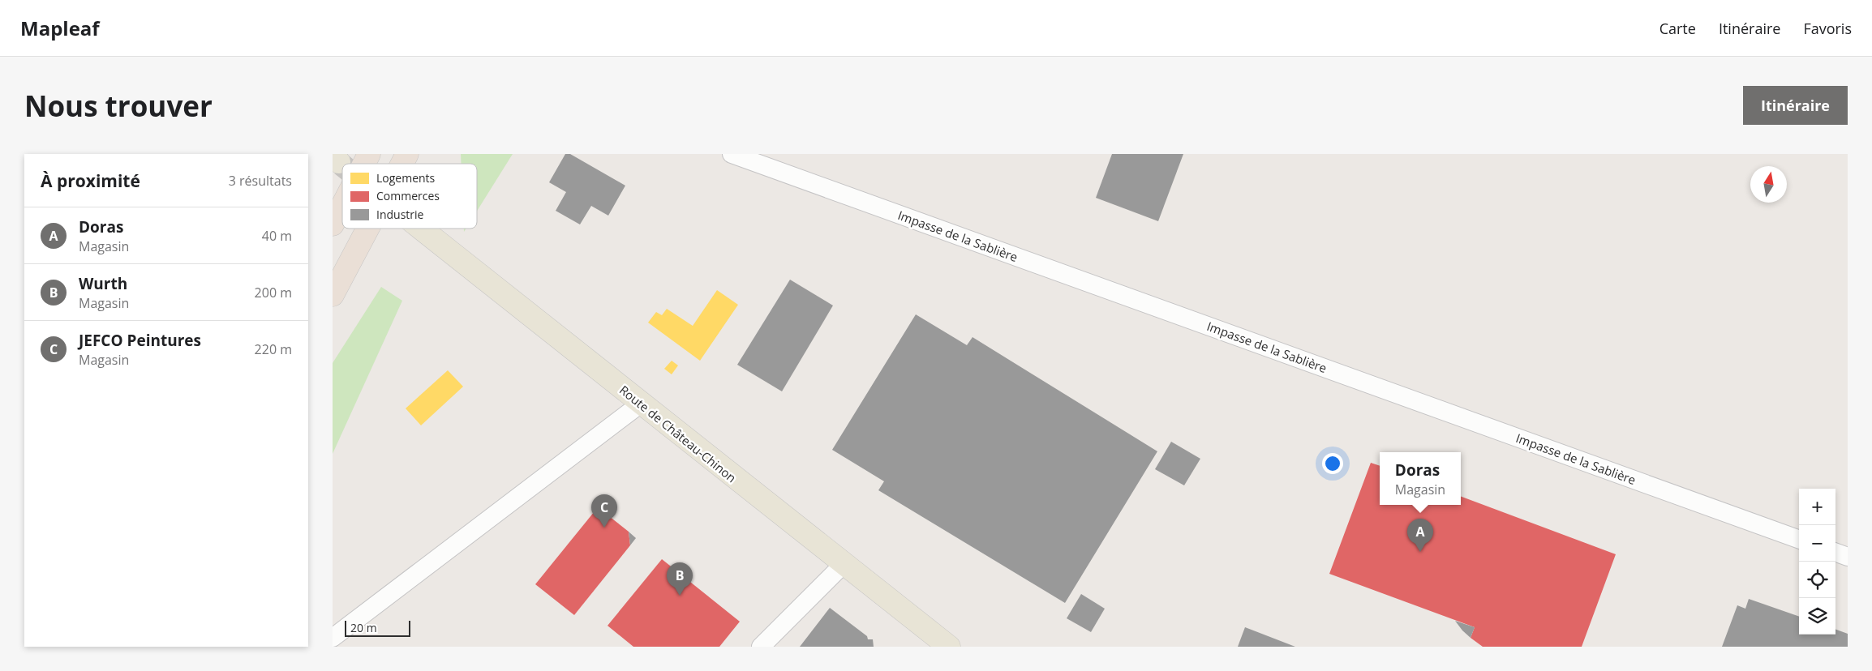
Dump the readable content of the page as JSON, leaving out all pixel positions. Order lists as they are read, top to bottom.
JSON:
{
  "streets": {
    "main road": ["Route de Château-Chinon"],
    "street": ["Impasse de la Sablière"]
  },
  "legend": ["Logements", "Commerces", "Industrie"],
  "scale_bar": "20 m",
  "north": "top",
  "page": {
    "header": "Mapleaf",
    "nav": ["Carte", "Itinéraire", "Favoris"],
    "buttons": "Itinéraire",
    "title": "Nous trouver",
    "heading": ["À proximité", "3 résultats"],
    "list": [
      {
        "mark": "A",
        "name": "Doras",
        "note": "Magasin",
        "value": "40 m"
      },
      {
        "mark": "B",
        "name": "Wurth",
        "note": "Magasin",
        "value": "200 m"
      },
      {
        "mark": "C",
        "name": "JEFCO Peintures",
        "note": "Magasin",
        "value": "220 m"
      }
    ],
    "popup": ["Doras", "Magasin"],
    "map_buttons": ["+", "−"],
    "pins": ["C", "A", "B"],
    "scale": "20 m"
  }
}
